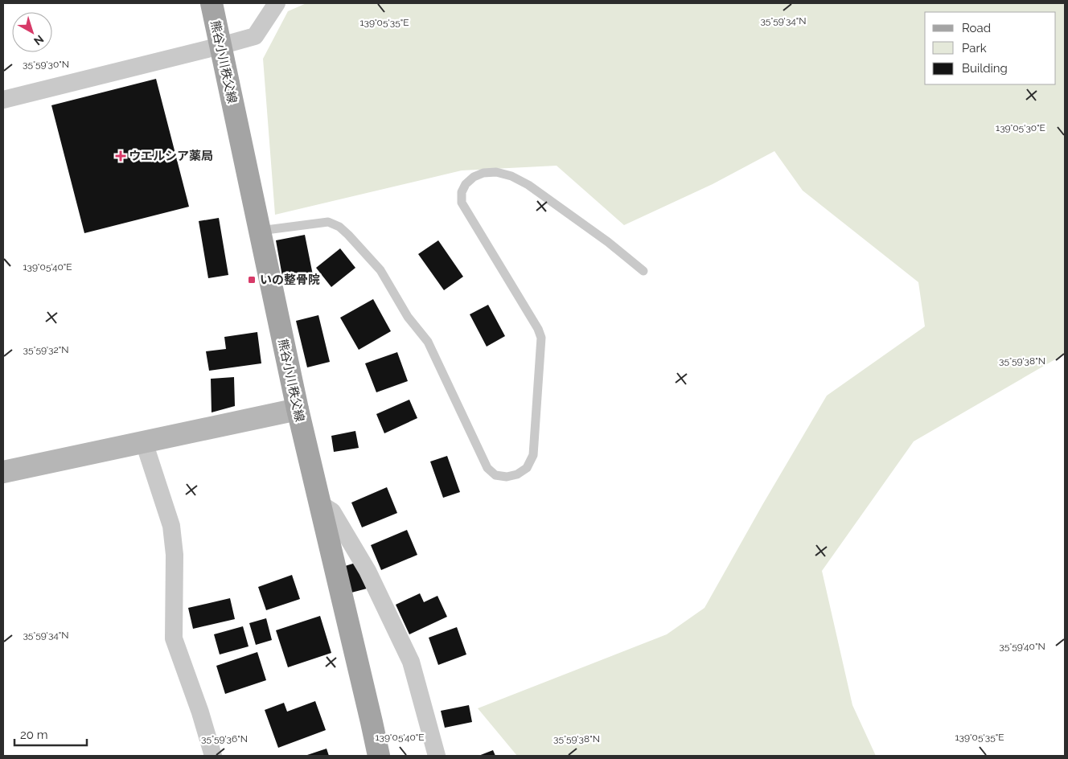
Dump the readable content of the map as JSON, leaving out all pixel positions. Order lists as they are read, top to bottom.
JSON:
{
  "streets": {
    "main road": ["熊谷小川秩父線"]
  },
  "places": {
    "health": ["ウエルシア薬局"],
    "transit": ["いの整骨院"]
  },
  "legend": ["Road", "Park", "Building"],
  "scale_bar": "20 m",
  "north": "bottom right",
  "coordinates": [
    "35°59'34\"N",
    "139°05'35\"E",
    "35°59'30\"N",
    "139°05'30\"E",
    "139°05'40\"E",
    "35°59'32\"N",
    "35°59'38\"N",
    "35°59'40\"N",
    "35°59'36\"N"
  ]
}
